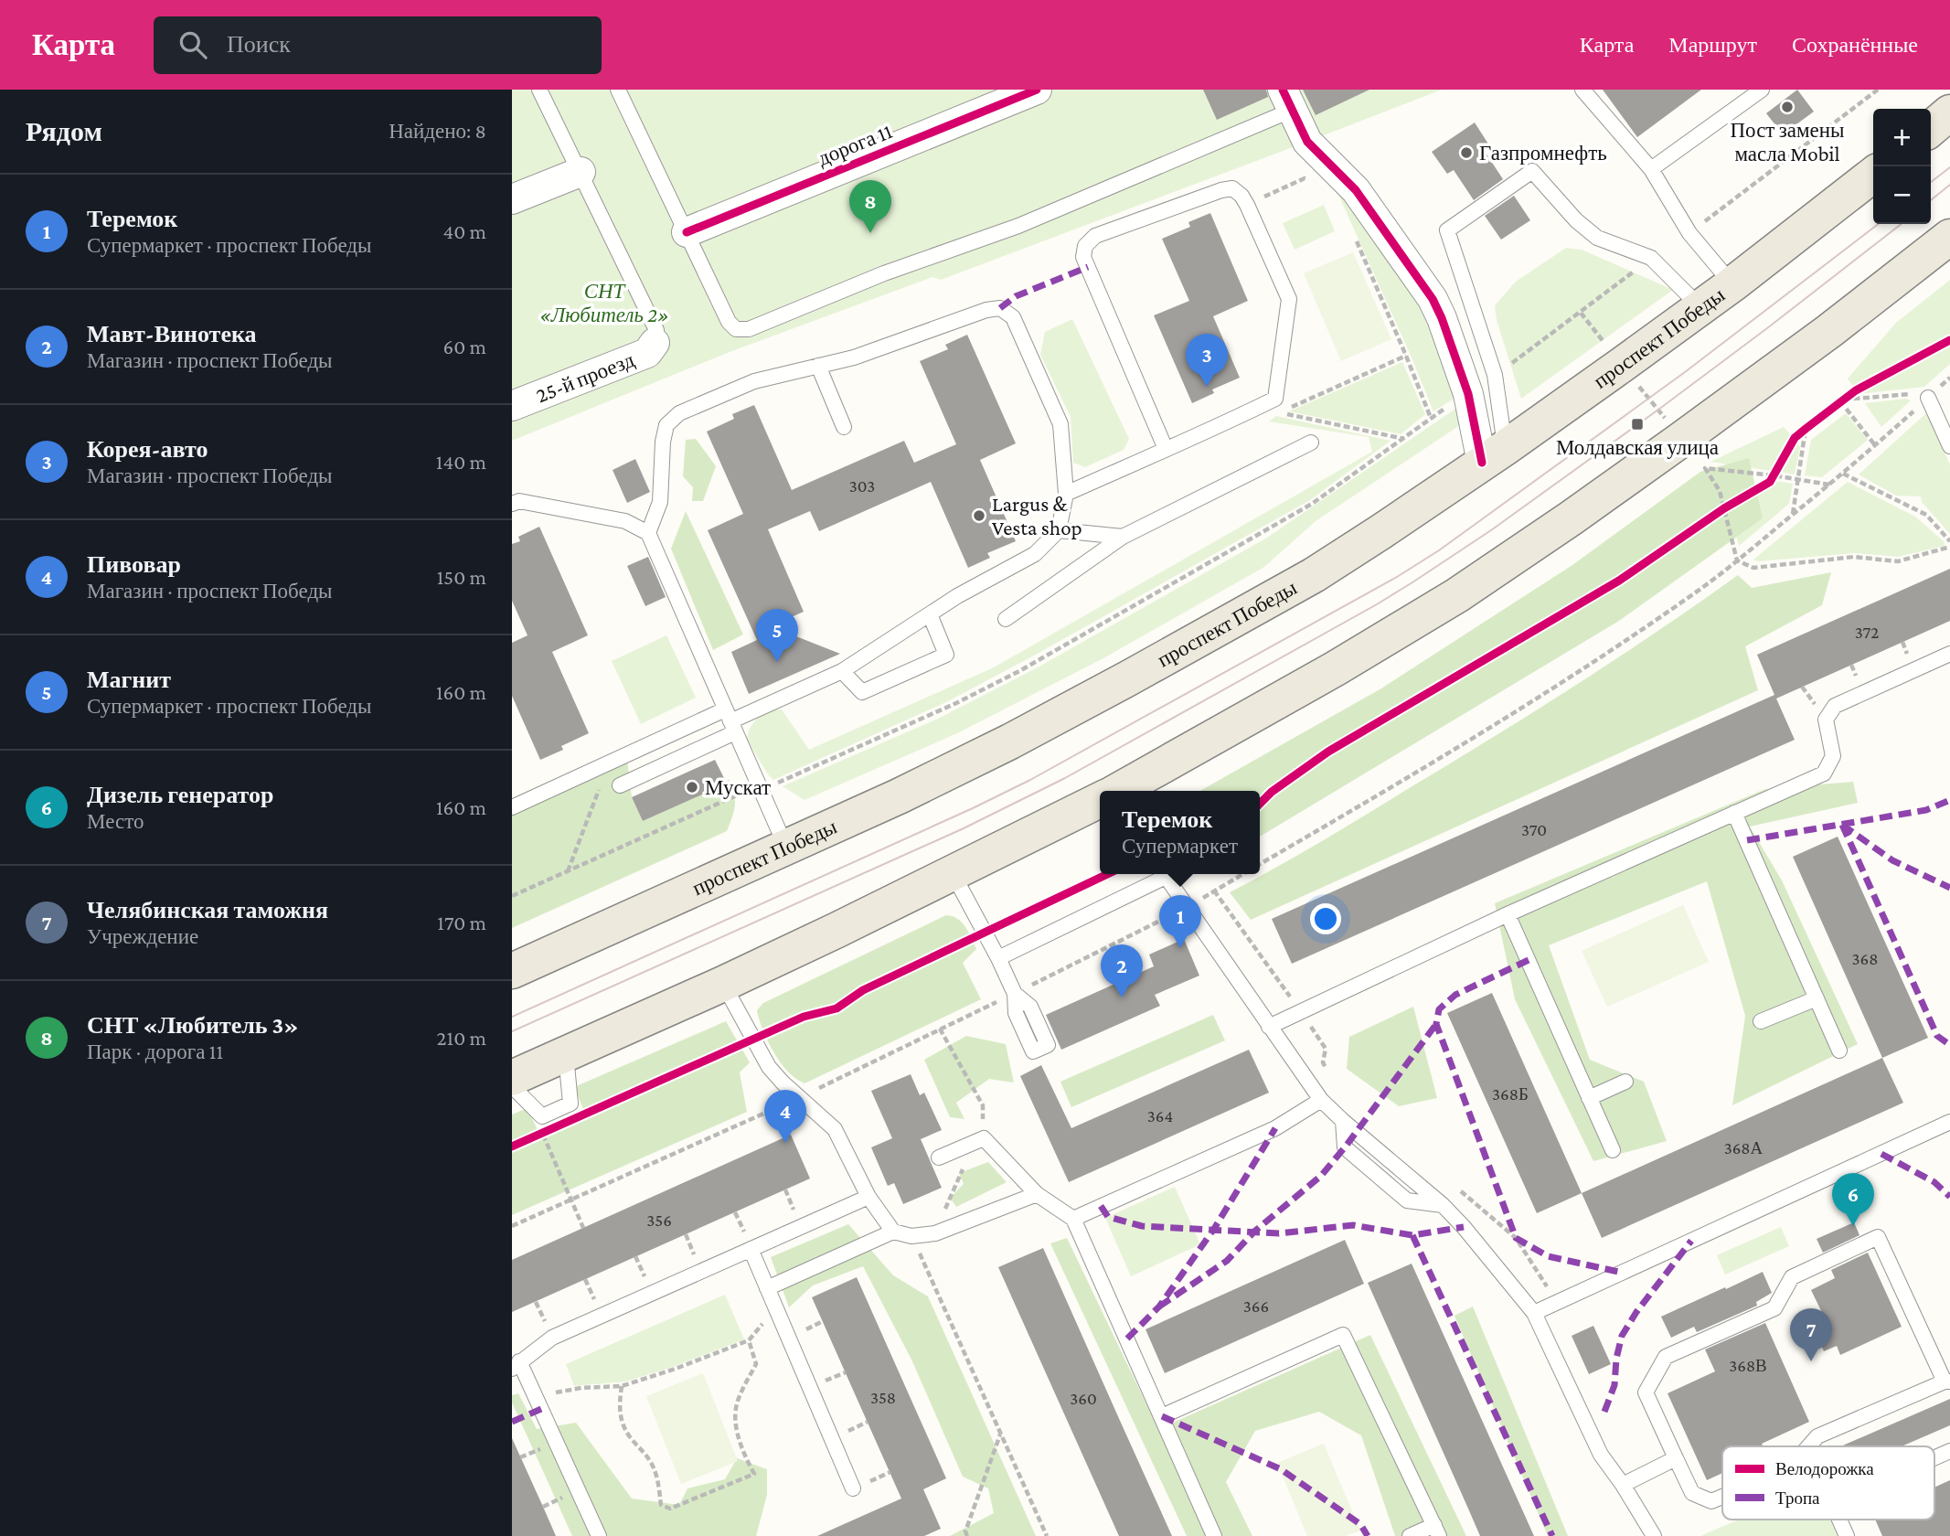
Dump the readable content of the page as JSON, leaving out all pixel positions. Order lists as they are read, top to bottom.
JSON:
{
  "streets": {
    "main road": ["проспект Победы"],
    "street": ["дорога 11", "25-й проезд"]
  },
  "parks": ["СНТ «Любитель 2»"],
  "places": {
    "other": [
      "Пост замены масла Mobil",
      "Газпромнефть",
      "Largus & Vesta shop",
      "Мускат"
    ],
    "transit": ["Молдавская улица"]
  },
  "house_numbers": [
    "303",
    "372",
    "370",
    "368",
    "368Б",
    "364",
    "368А",
    "356",
    "366",
    "368В",
    "358",
    "360"
  ],
  "legend": ["Велодорожка", "Тропа"],
  "page": {
    "header": "Карта",
    "search": "Поиск",
    "nav": ["Карта", "Маршрут", "Сохранённые"],
    "heading": ["Рядом", "Найдено: 8"],
    "map_buttons": ["+", "−"],
    "list": [
      {
        "mark": "1",
        "name": "Теремок",
        "note": "Супермаркет · проспект Победы",
        "value": "40 m"
      },
      {
        "mark": "2",
        "name": "Мавт-Винотека",
        "note": "Магазин · проспект Победы",
        "value": "60 m"
      },
      {
        "mark": "3",
        "name": "Корея-авто",
        "note": "Магазин · проспект Победы",
        "value": "140 m"
      },
      {
        "mark": "4",
        "name": "Пивовар",
        "note": "Магазин · проспект Победы",
        "value": "150 m"
      },
      {
        "mark": "5",
        "name": "Магнит",
        "note": "Супермаркет · проспект Победы",
        "value": "160 m"
      },
      {
        "mark": "6",
        "name": "Дизель генератор",
        "note": "Место",
        "value": "160 m"
      },
      {
        "mark": "7",
        "name": "Челябинская таможня",
        "note": "Учреждение",
        "value": "170 m"
      },
      {
        "mark": "8",
        "name": "СНТ «Любитель 3»",
        "note": "Парк · дорога 11",
        "value": "210 m"
      }
    ],
    "pins": [
      "8",
      "3",
      "5",
      "1",
      "2",
      "4",
      "6",
      "7"
    ],
    "popup": ["Теремок", "Супермаркет"]
  }
}
